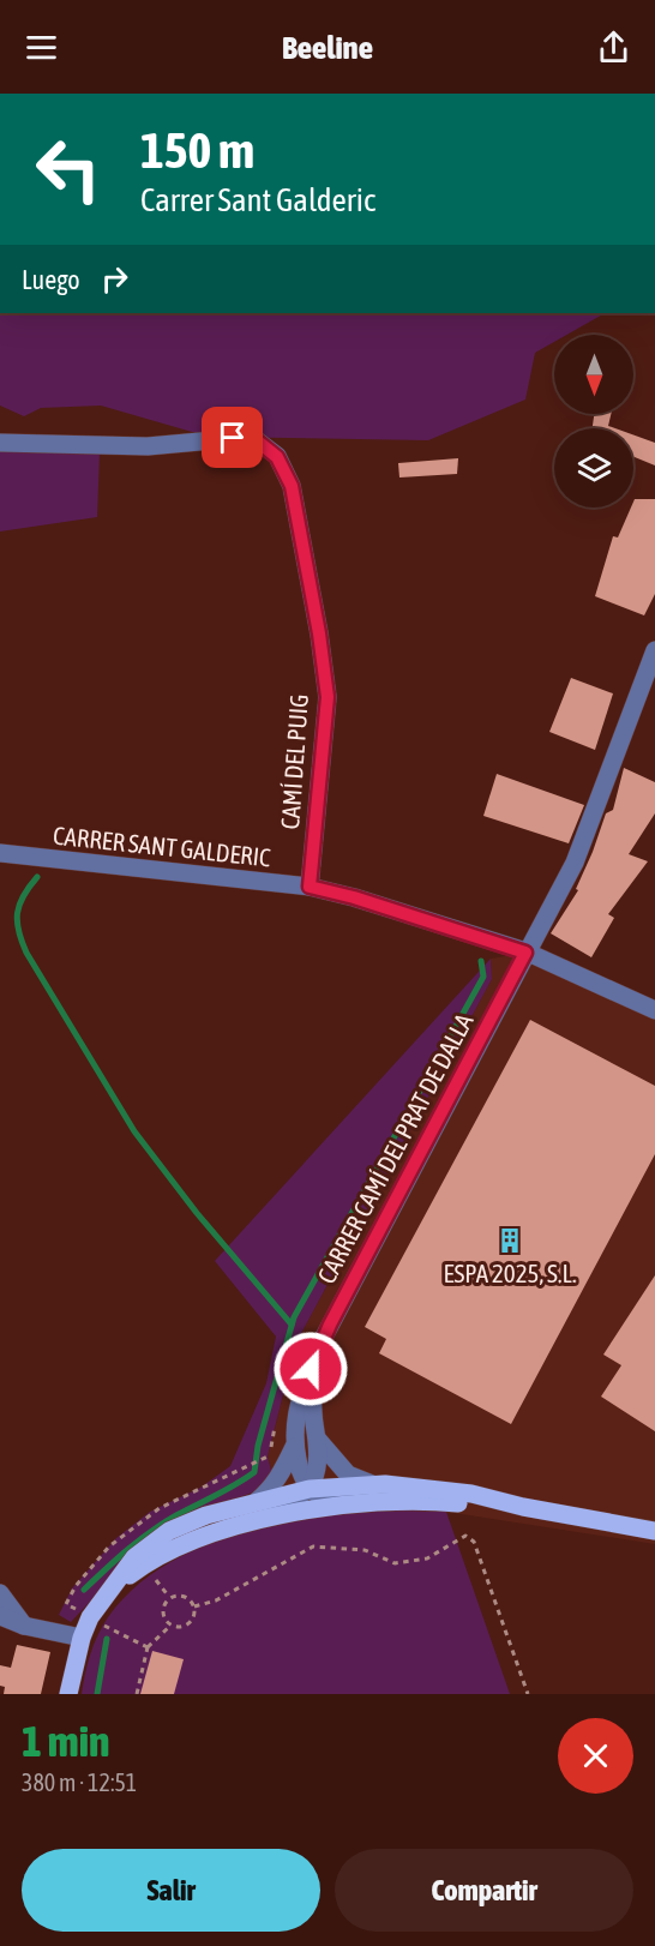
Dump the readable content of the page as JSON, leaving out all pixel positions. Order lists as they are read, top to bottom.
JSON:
{
  "streets": {
    "street": ["CAMÍ DEL PUIG", "CARRER SANT GALDERIC", "CARRER CAMÍ DEL PRAT DE DALLA"]
  },
  "crossings": [
    ["CAMÍ DEL PUIG", "CARRER SANT GALDERIC"],
    ["CARRER SANT GALDERIC", "CARRER CAMÍ DEL PRAT DE DALLA"]
  ],
  "places": {
    "building": ["ESPA 2025, S.L."]
  },
  "north": "bottom",
  "page": {
    "header": "Beeline",
    "turn": ["150 m", "Carrer Sant Galderic"],
    "then": "Luego",
    "heading": ["1 min", "380 m · 12:51"],
    "buttons": ["Salir", "Compartir"]
  }
}
